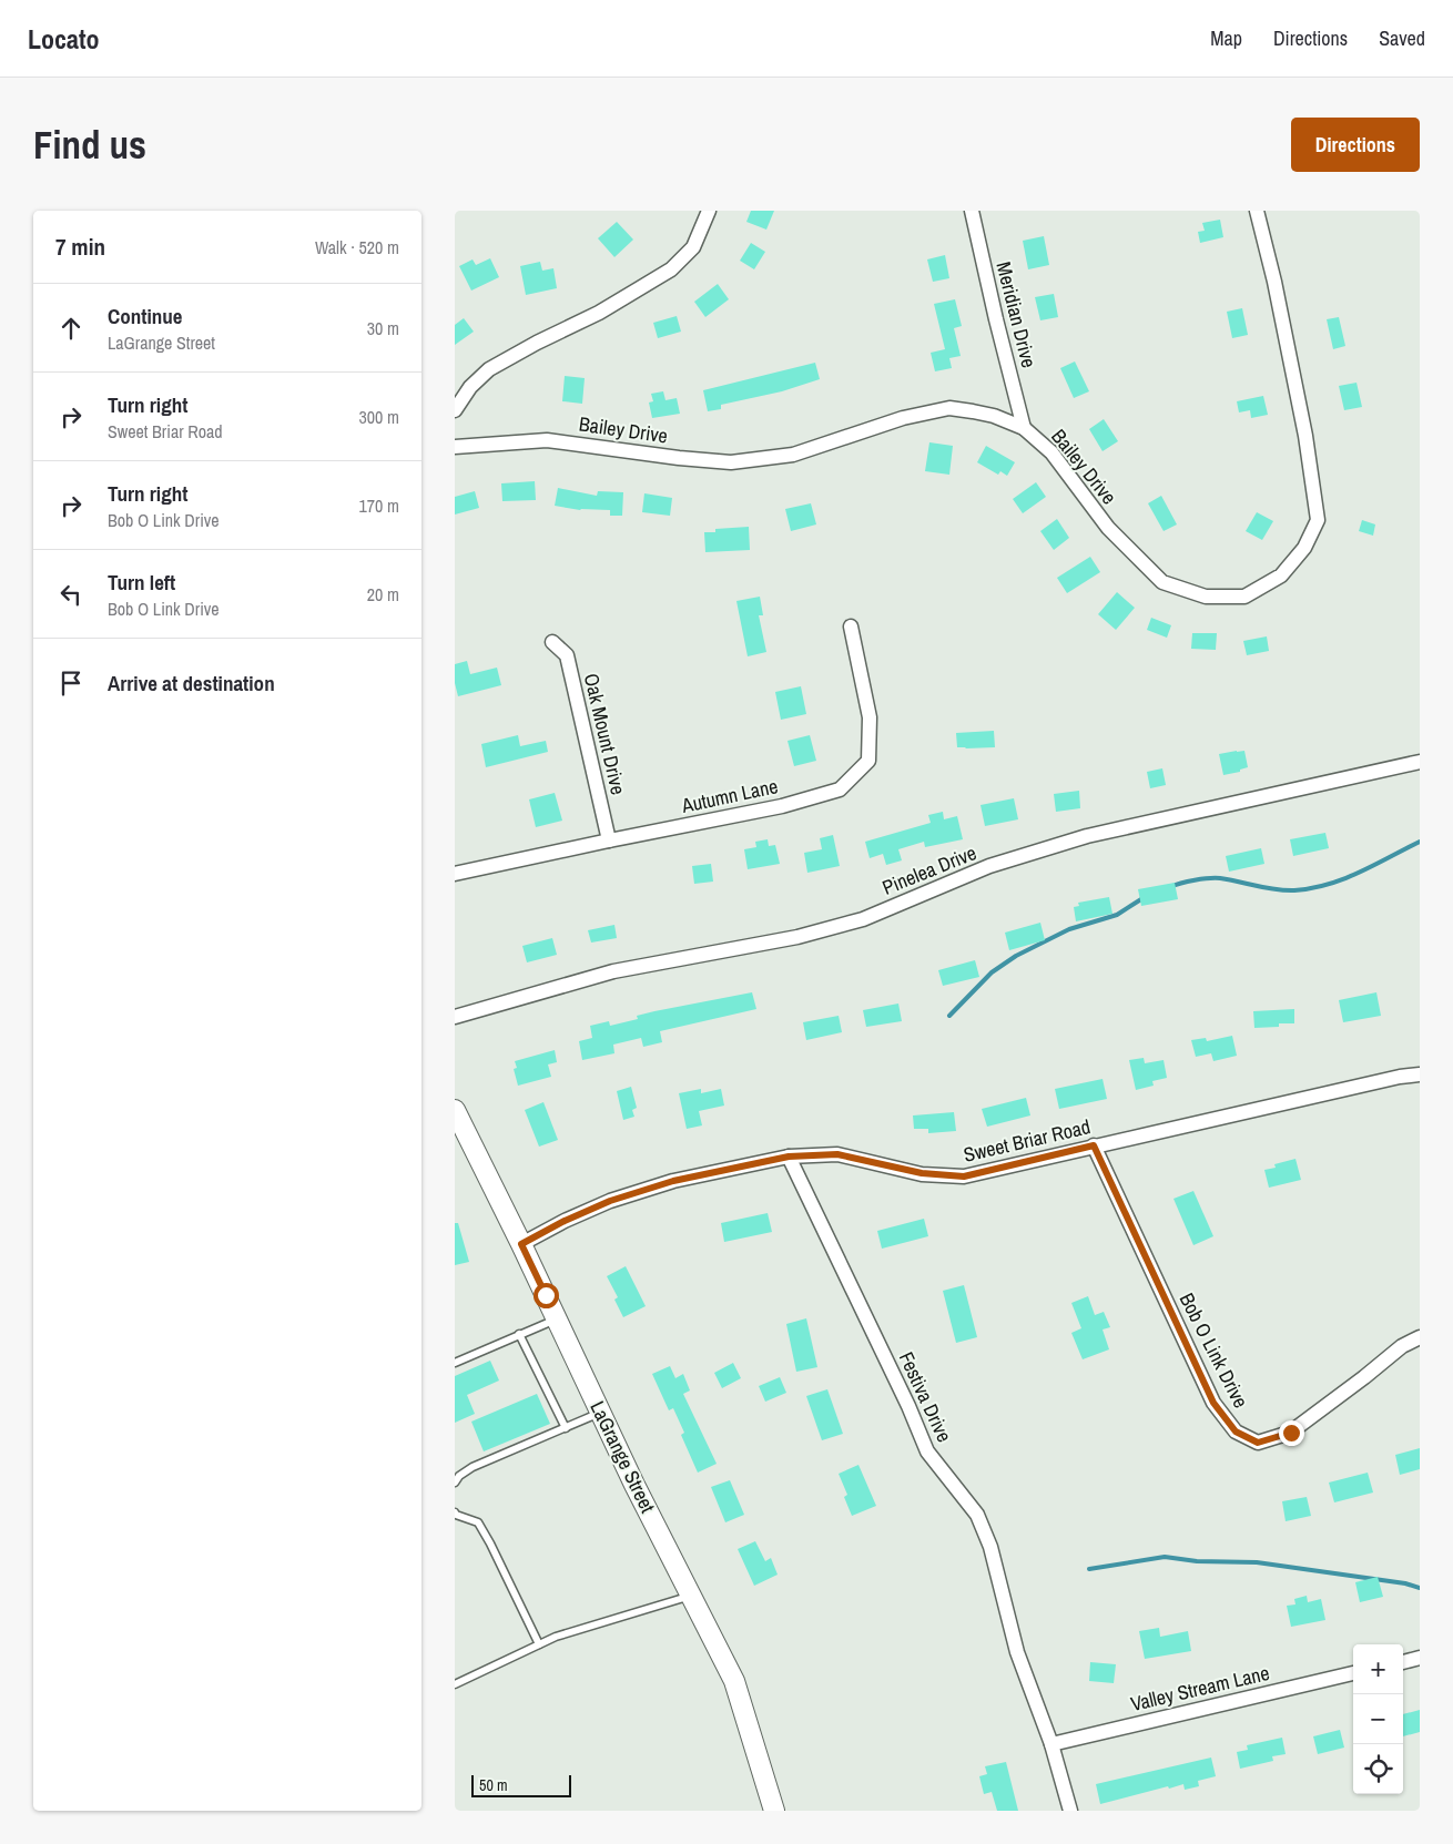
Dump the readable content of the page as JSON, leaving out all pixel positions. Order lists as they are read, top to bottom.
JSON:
{
  "streets": {
    "street": [
      "Meridian Drive",
      "Bailey Drive",
      "Oak Mount Drive",
      "Autumn Lane",
      "Pinelea Drive",
      "Sweet Briar Road",
      "Bob O Link Drive",
      "Festiva Drive",
      "LaGrange Street",
      "Valley Stream Lane"
    ]
  },
  "crossings": [
    ["Meridian Drive", "Bailey Drive"],
    ["Oak Mount Drive", "Autumn Lane"],
    ["Sweet Briar Road", "Bob O Link Drive"],
    ["Sweet Briar Road", "Festiva Drive"],
    ["Sweet Briar Road", "LaGrange Street"],
    ["Festiva Drive", "Valley Stream Lane"]
  ],
  "scale_bar": "50 m",
  "page": {
    "header": "Locato",
    "nav": ["Map", "Directions", "Saved"],
    "buttons": "Directions",
    "title": "Find us",
    "heading": ["7 min", "Walk · 520 m"],
    "list": [
      ["Continue", "LaGrange Street", "30 m"],
      ["Turn right", "Sweet Briar Road", "300 m"],
      ["Turn right", "Bob O Link Drive", "170 m"],
      ["Turn left", "Bob O Link Drive", "20 m"],
      "Arrive at destination"
    ],
    "map_buttons": ["+", "−"],
    "scale": "50 m"
  }
}
